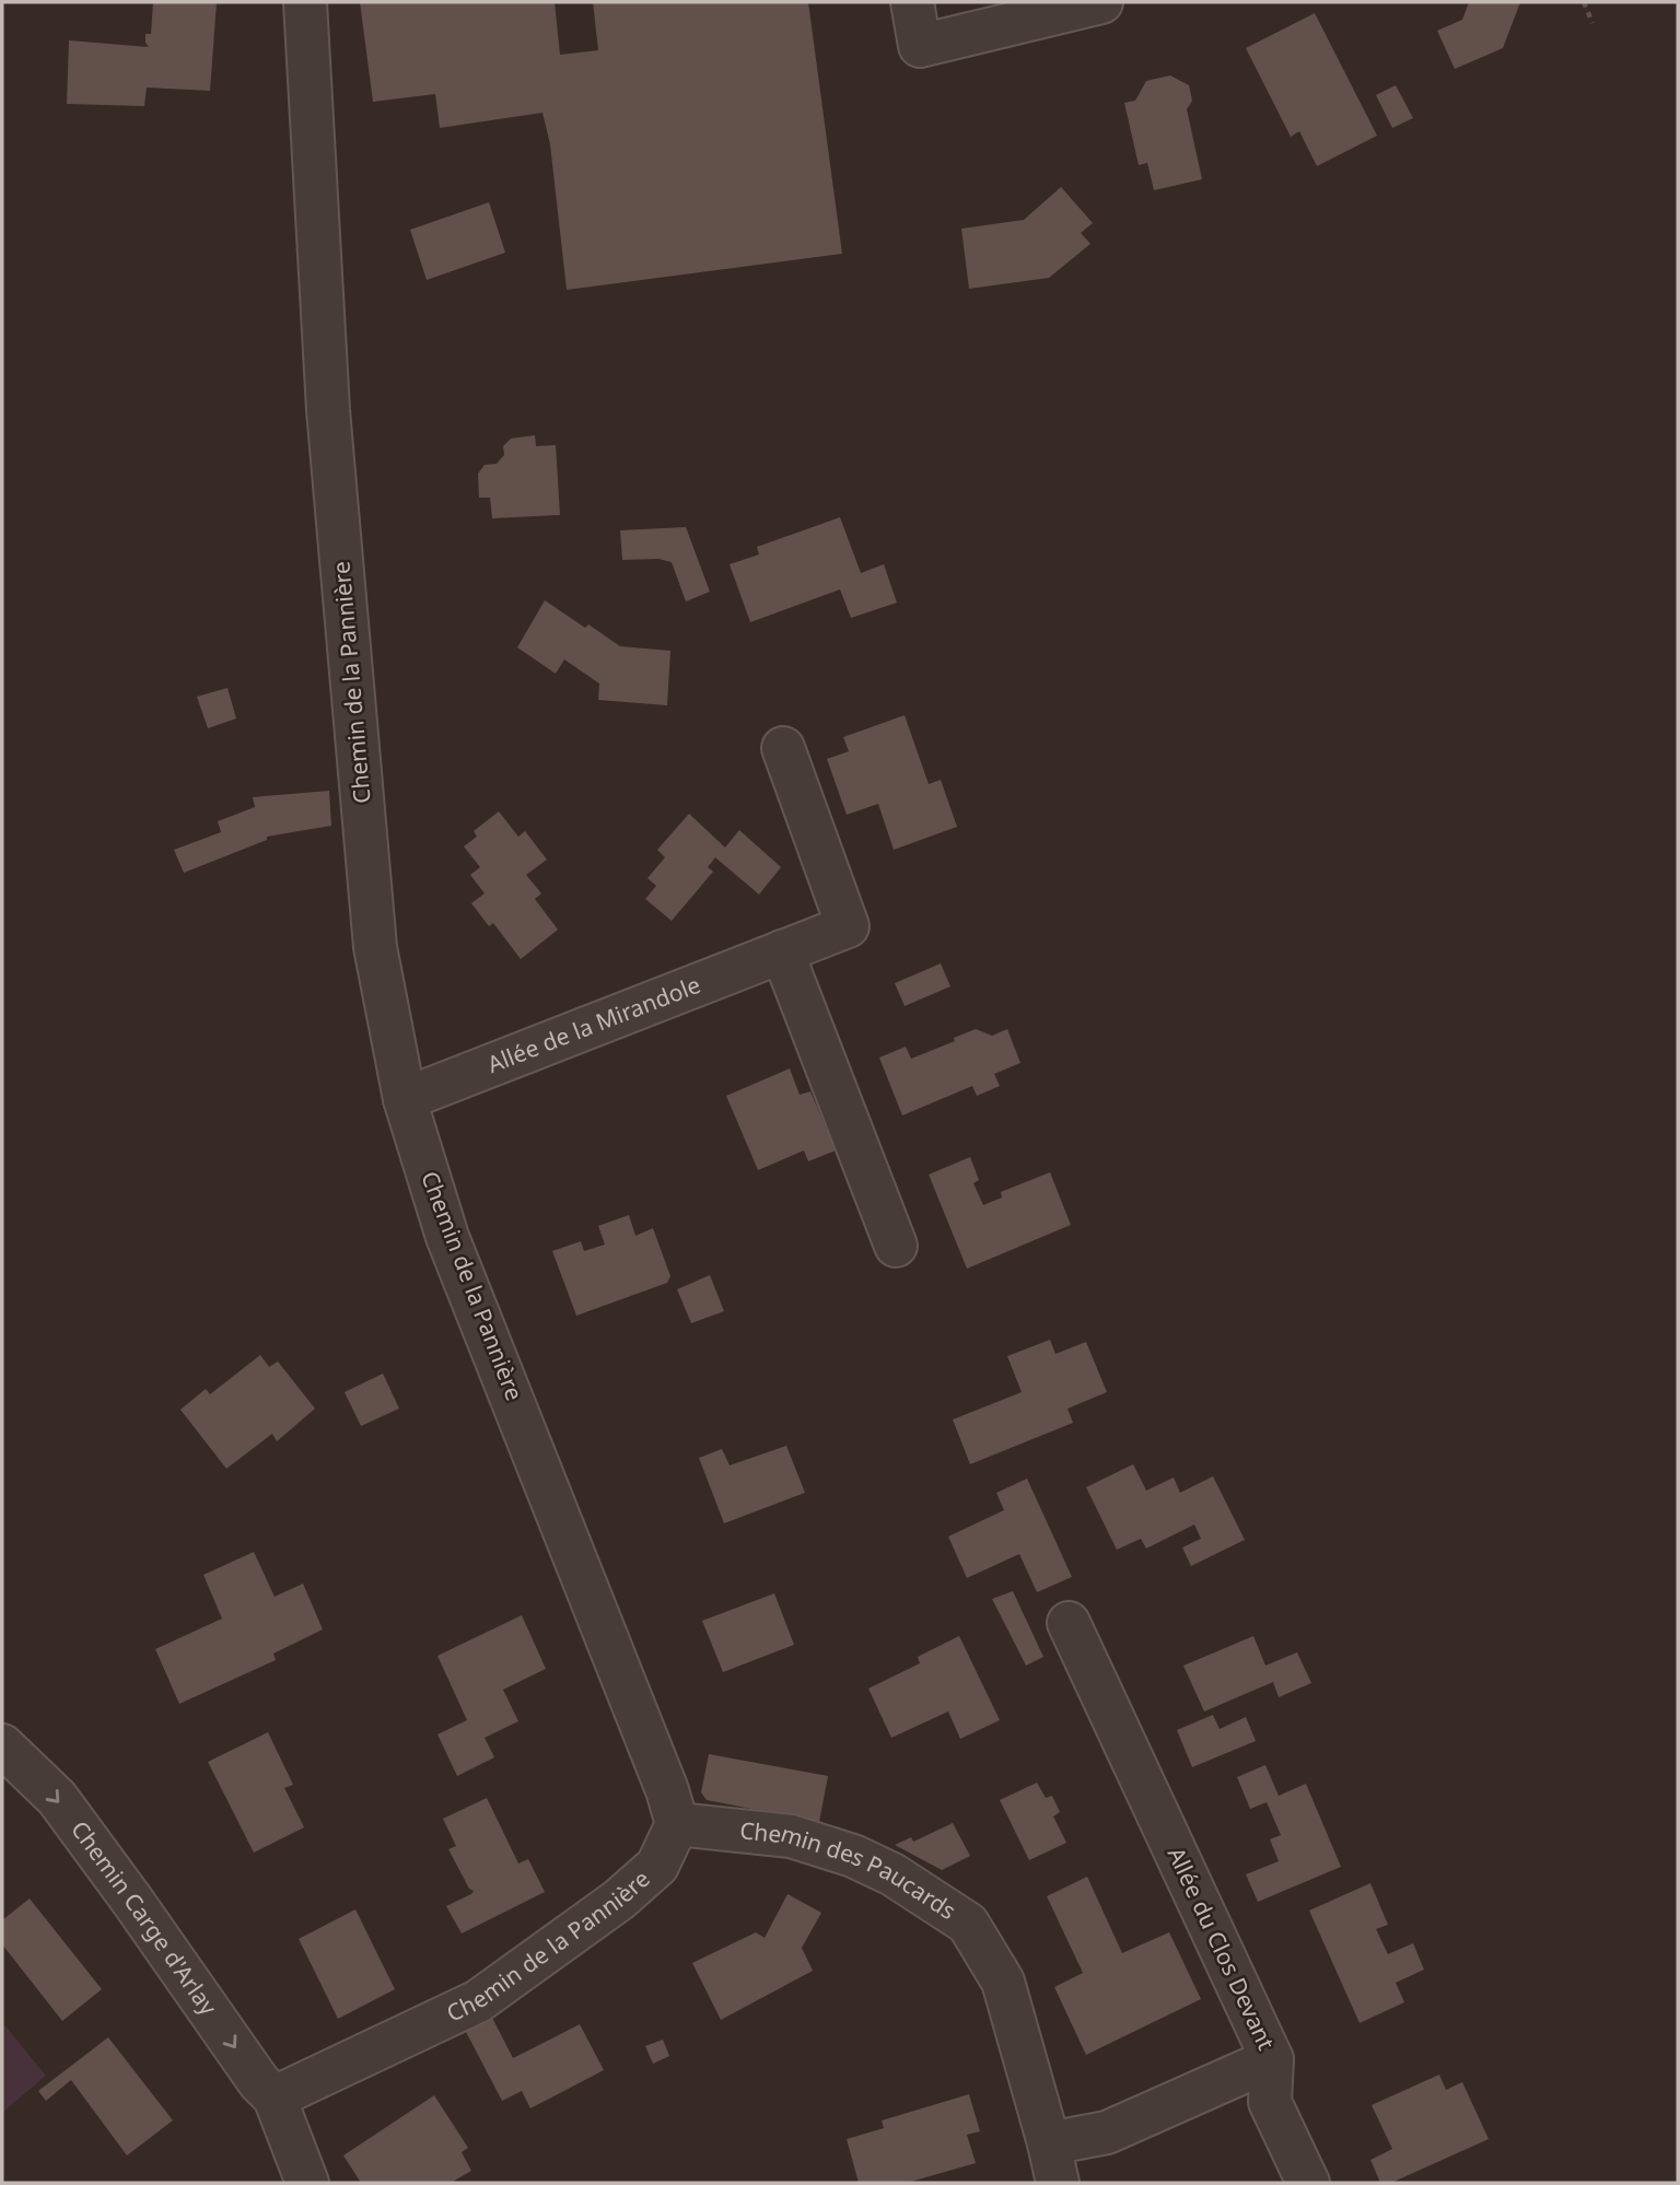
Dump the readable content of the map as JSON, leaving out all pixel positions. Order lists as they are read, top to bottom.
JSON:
{
  "streets": {
    "street": [
      "Chemin de la Pannière",
      "Allée de la Mirandole",
      "Chemin des Paucards",
      "Chemin Carge d'Arlay",
      "Allée du Clos Devant"
    ]
  },
  "crossings": [
    ["Chemin de la Pannière", "Allée de la Mirandole"],
    ["Chemin de la Pannière", "Chemin des Paucards"],
    ["Chemin de la Pannière", "Chemin Carge d'Arlay"],
    ["Chemin des Paucards", "Allée du Clos Devant"]
  ],
  "one_way": ["Chemin Carge d'Arlay"]
}
